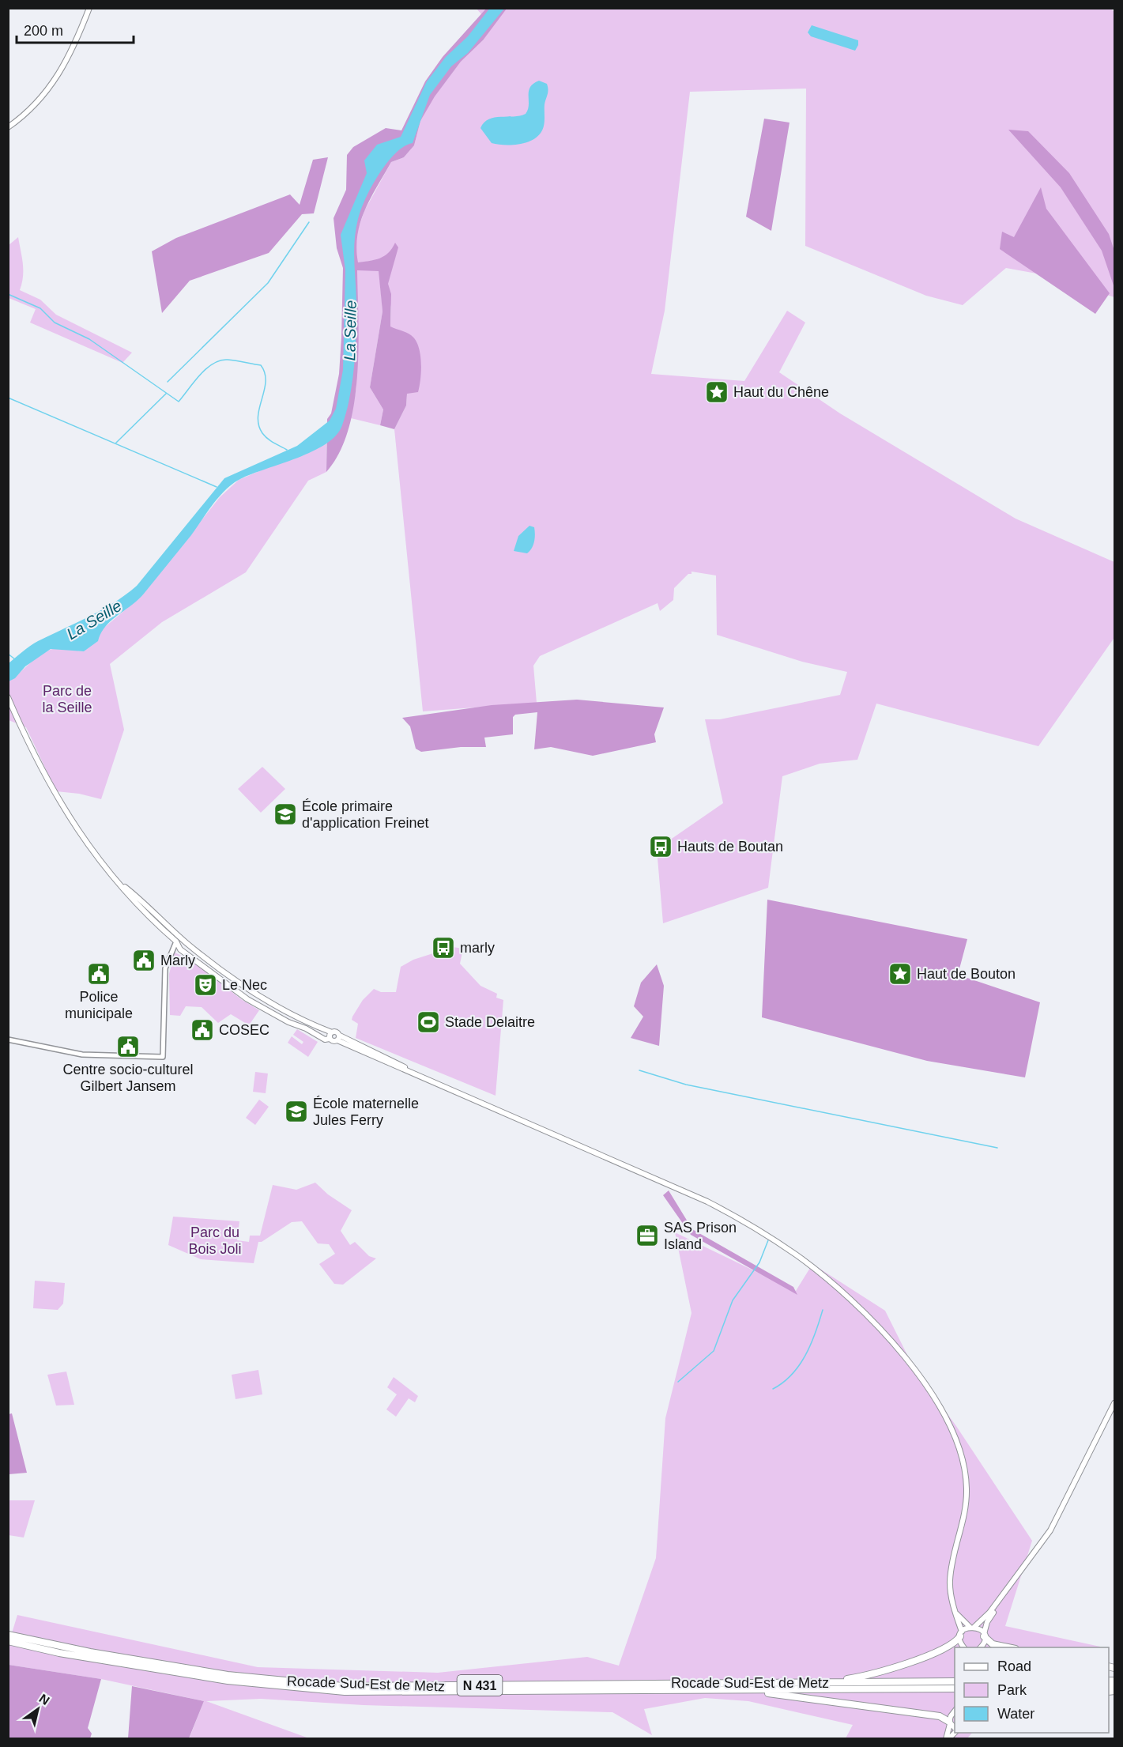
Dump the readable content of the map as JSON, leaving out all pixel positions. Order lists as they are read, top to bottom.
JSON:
{
  "streets": {
    "highway": ["Rocade Sud-Est de Metz", "N 431"]
  },
  "water": ["La Seille"],
  "parks": ["Parc de la Seille", "Parc du Bois Joli"],
  "places": {
    "place": ["Haut du Chêne", "Haut de Bouton"],
    "school or university": ["École primaire d'application Freinet", "École maternelle Jules Ferry"],
    "bus stop": ["Hauts de Boutan", "marly"],
    "public building": [
      "Marly",
      "Police municipale",
      "COSEC",
      "Centre socio-culturel Gilbert Jansem"
    ],
    "theatre": ["Le Nec"],
    "sports": ["Stade Delaitre"],
    "office": ["SAS Prison Island"]
  },
  "legend": ["Road", "Park", "Water"],
  "scale_bar": "200 m",
  "north": "top right"
}
